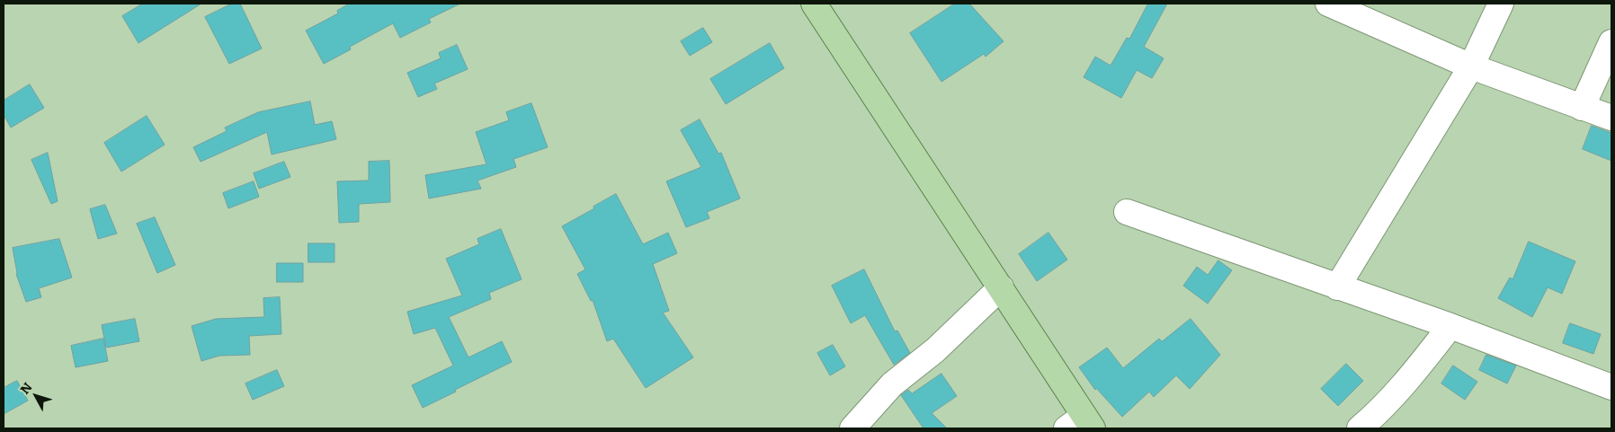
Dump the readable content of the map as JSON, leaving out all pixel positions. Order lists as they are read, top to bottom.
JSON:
{
  "north": "top left"
}
